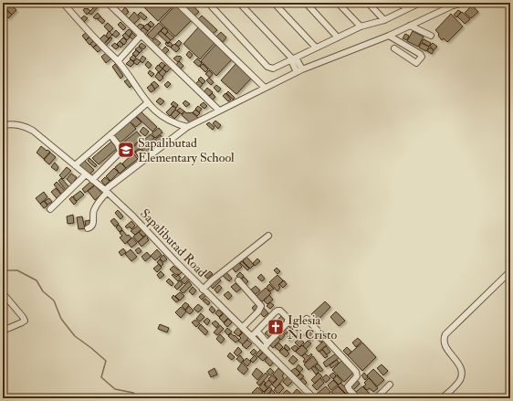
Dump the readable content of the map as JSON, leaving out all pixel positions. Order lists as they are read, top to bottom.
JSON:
{
  "streets": {
    "street": ["Sapalibutad Road"]
  },
  "places": {
    "school or university": ["Sapalibutad Elementary School"],
    "church": ["Iglesia Ni Cristo"]
  }
}
